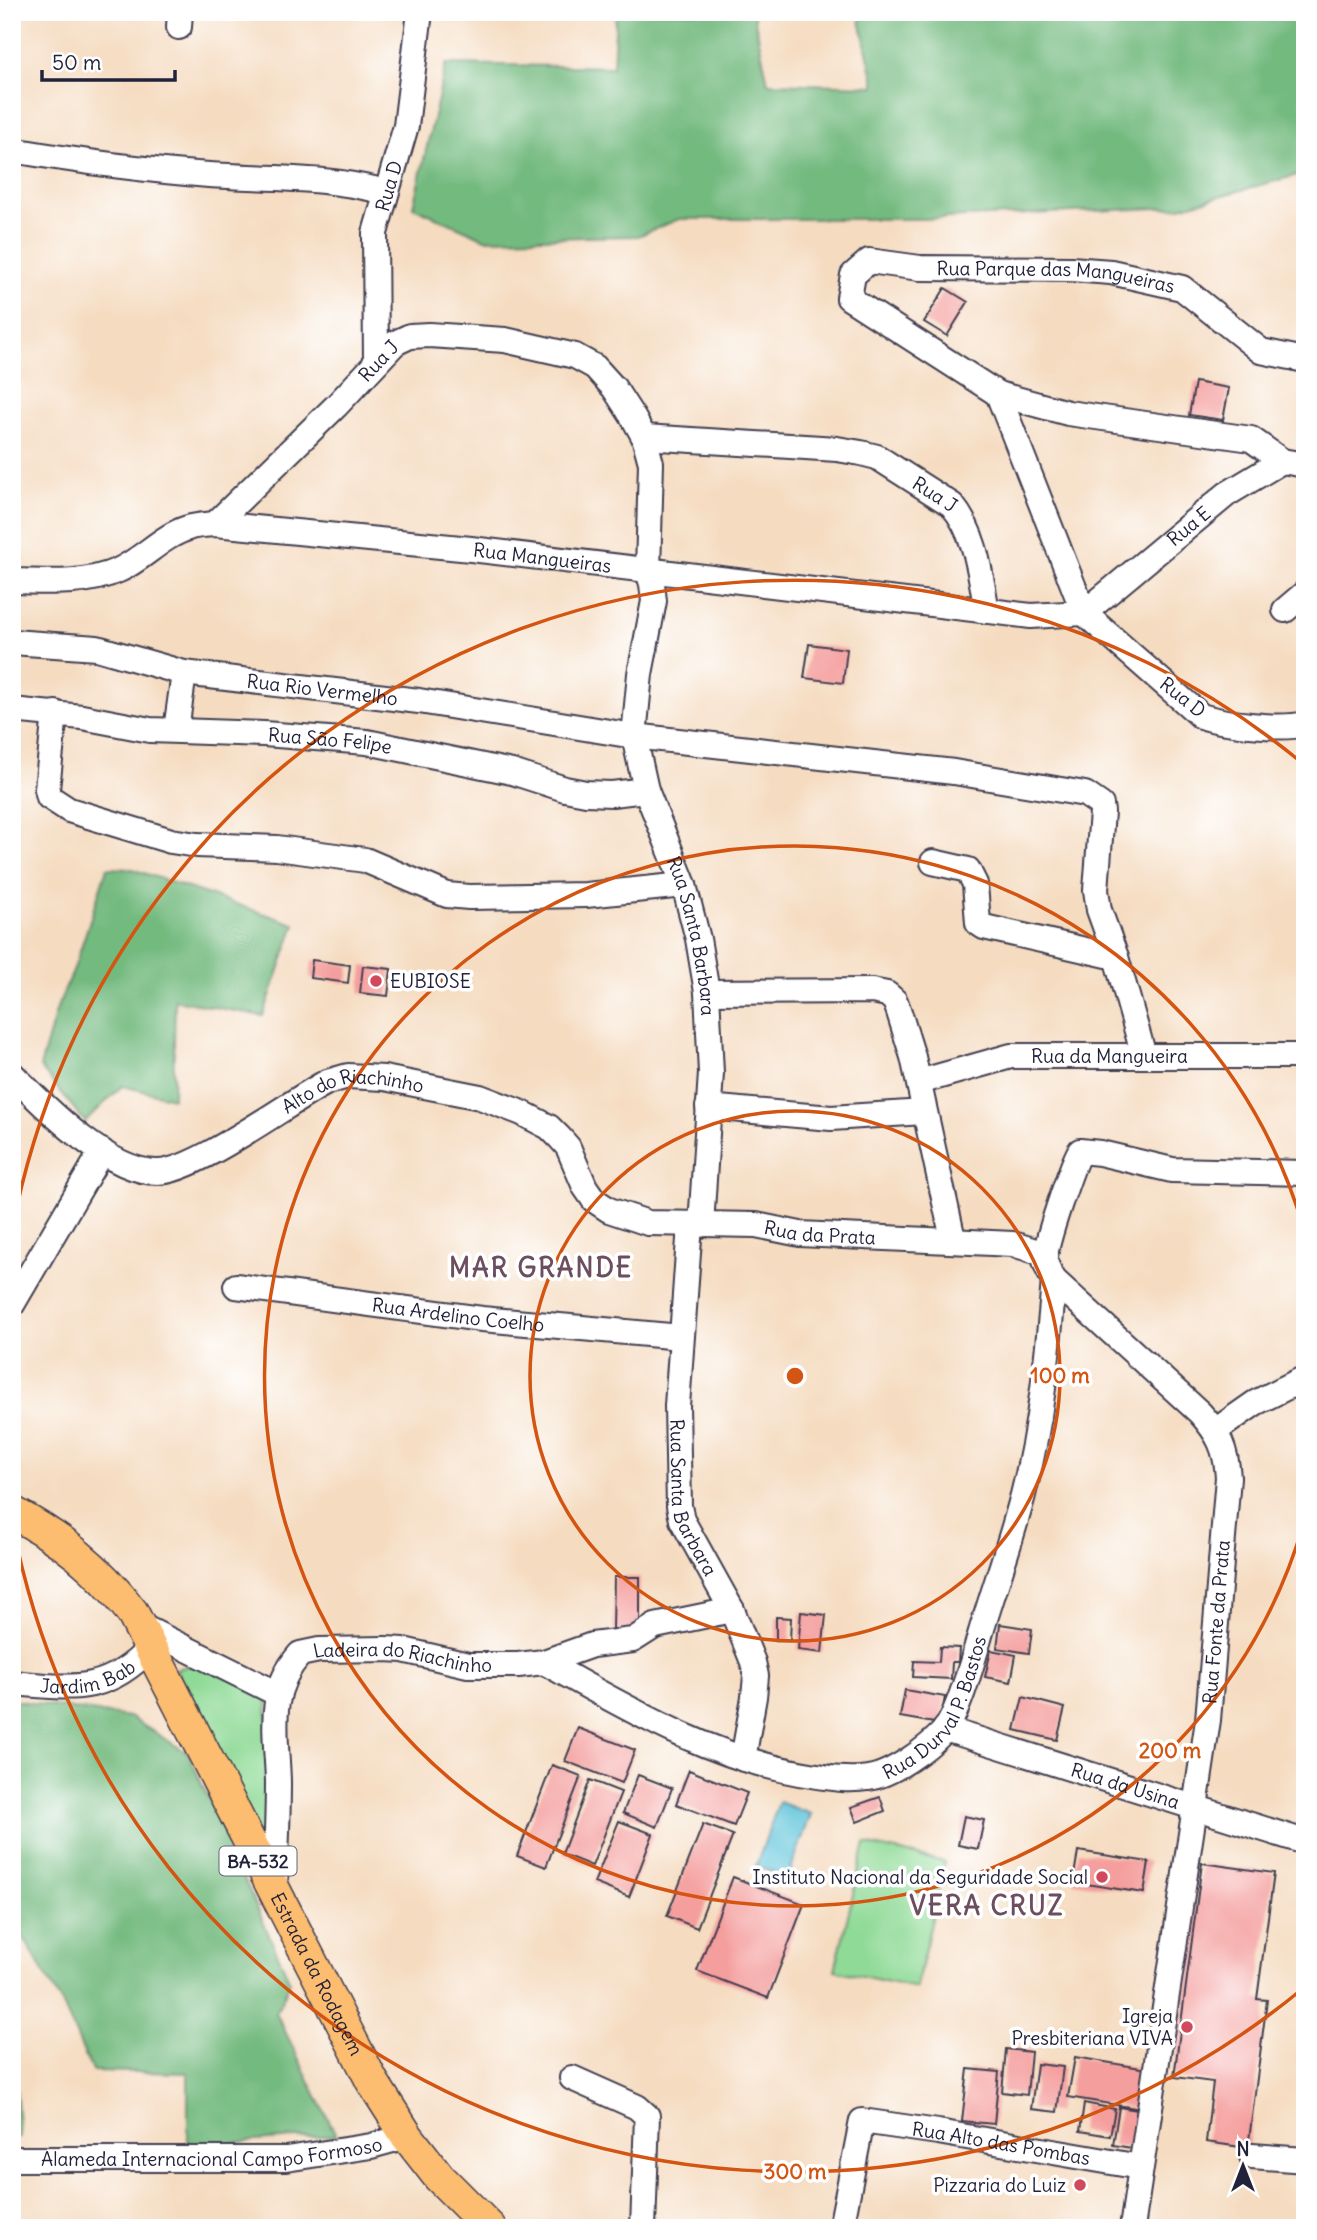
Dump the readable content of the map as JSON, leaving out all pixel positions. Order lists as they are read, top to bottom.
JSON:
{
  "streets": {
    "main road": ["BA-532", "Estrada da Rodagem"],
    "street": [
      "Rua D",
      "Rua Parque das Mangueiras",
      "Rua J",
      "Rua E",
      "Rua Mangueiras",
      "Rua Rio Vermelho",
      "Rua São Felipe",
      "Rua Santa Barbara",
      "Rua da Mangueira",
      "Alto do Riachinho",
      "Rua da Prata",
      "Rua Ardelino Coelho",
      "Rua Fonte da Prata",
      "Ladeira do Riachinho",
      "Jardim Bab",
      "Rua Durval P. Bastos",
      "Rua da Usina",
      "Rua Alto das Pombas",
      "Alameda Internacional Campo Formoso"
    ]
  },
  "crossings": [
    ["Rua D", "Rua J"],
    ["Rua D", "Rua E"],
    ["Rua D", "Rua Mangueiras"],
    ["Rua J", "Rua Mangueiras"],
    ["Rua J", "Rua Rio Vermelho"],
    ["Rua J", "Rua Santa Barbara"],
    ["Rua E", "Rua Mangueiras"],
    ["Rua Rio Vermelho", "Rua Santa Barbara"],
    ["Rua São Felipe", "Rua Santa Barbara"],
    ["Rua Santa Barbara", "Alto do Riachinho"],
    ["Rua Santa Barbara", "Rua da Prata"],
    ["Rua Santa Barbara", "Rua Ardelino Coelho"],
    ["Rua Santa Barbara", "Ladeira do Riachinho"],
    ["Rua Santa Barbara", "Rua Durval P. Bastos"],
    ["Alto do Riachinho", "Rua da Prata"],
    ["Rua Fonte da Prata", "Rua Durval P. Bastos"],
    ["Rua Fonte da Prata", "Rua da Usina"],
    ["Rua Fonte da Prata", "Rua Alto das Pombas"],
    ["Ladeira do Riachinho", "Rua Durval P. Bastos"],
    ["Ladeira do Riachinho", "Estrada da Rodagem"],
    ["Jardim Bab", "Estrada da Rodagem"],
    ["Rua Durval P. Bastos", "Rua da Usina"],
    ["Estrada da Rodagem", "Alameda Internacional Campo Formoso"]
  ],
  "districts": ["MAR GRANDE", "VERA CRUZ"],
  "places": [
    "EUBIOSE",
    "Instituto Nacional da Seguridade Social",
    "Igreja Presbiteriana VIVA",
    "Pizzaria do Luiz"
  ],
  "scale_bar": "50 m",
  "north": "top",
  "rings": ["100 m", "200 m", "300 m"]
}
